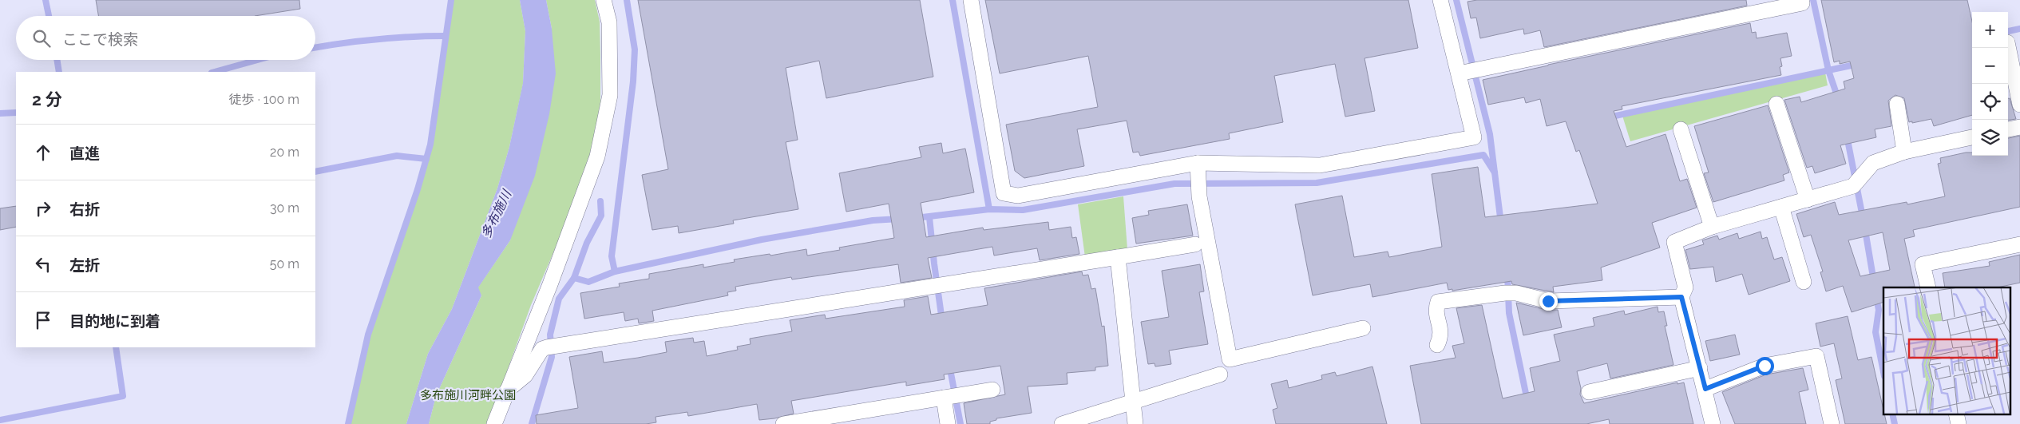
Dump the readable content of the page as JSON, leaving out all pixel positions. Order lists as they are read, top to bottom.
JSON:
{
  "water": ["多布施川"],
  "parks": ["多布施川河畔公園"],
  "page": {
    "map_buttons": ["+", "−"],
    "search": "ここで検索",
    "heading": ["2 分", "徒歩 · 100 m"],
    "list": [
      ["直進", "20 m"],
      ["右折", "30 m"],
      ["左折", "50 m"],
      "目的地に到着"
    ]
  }
}
